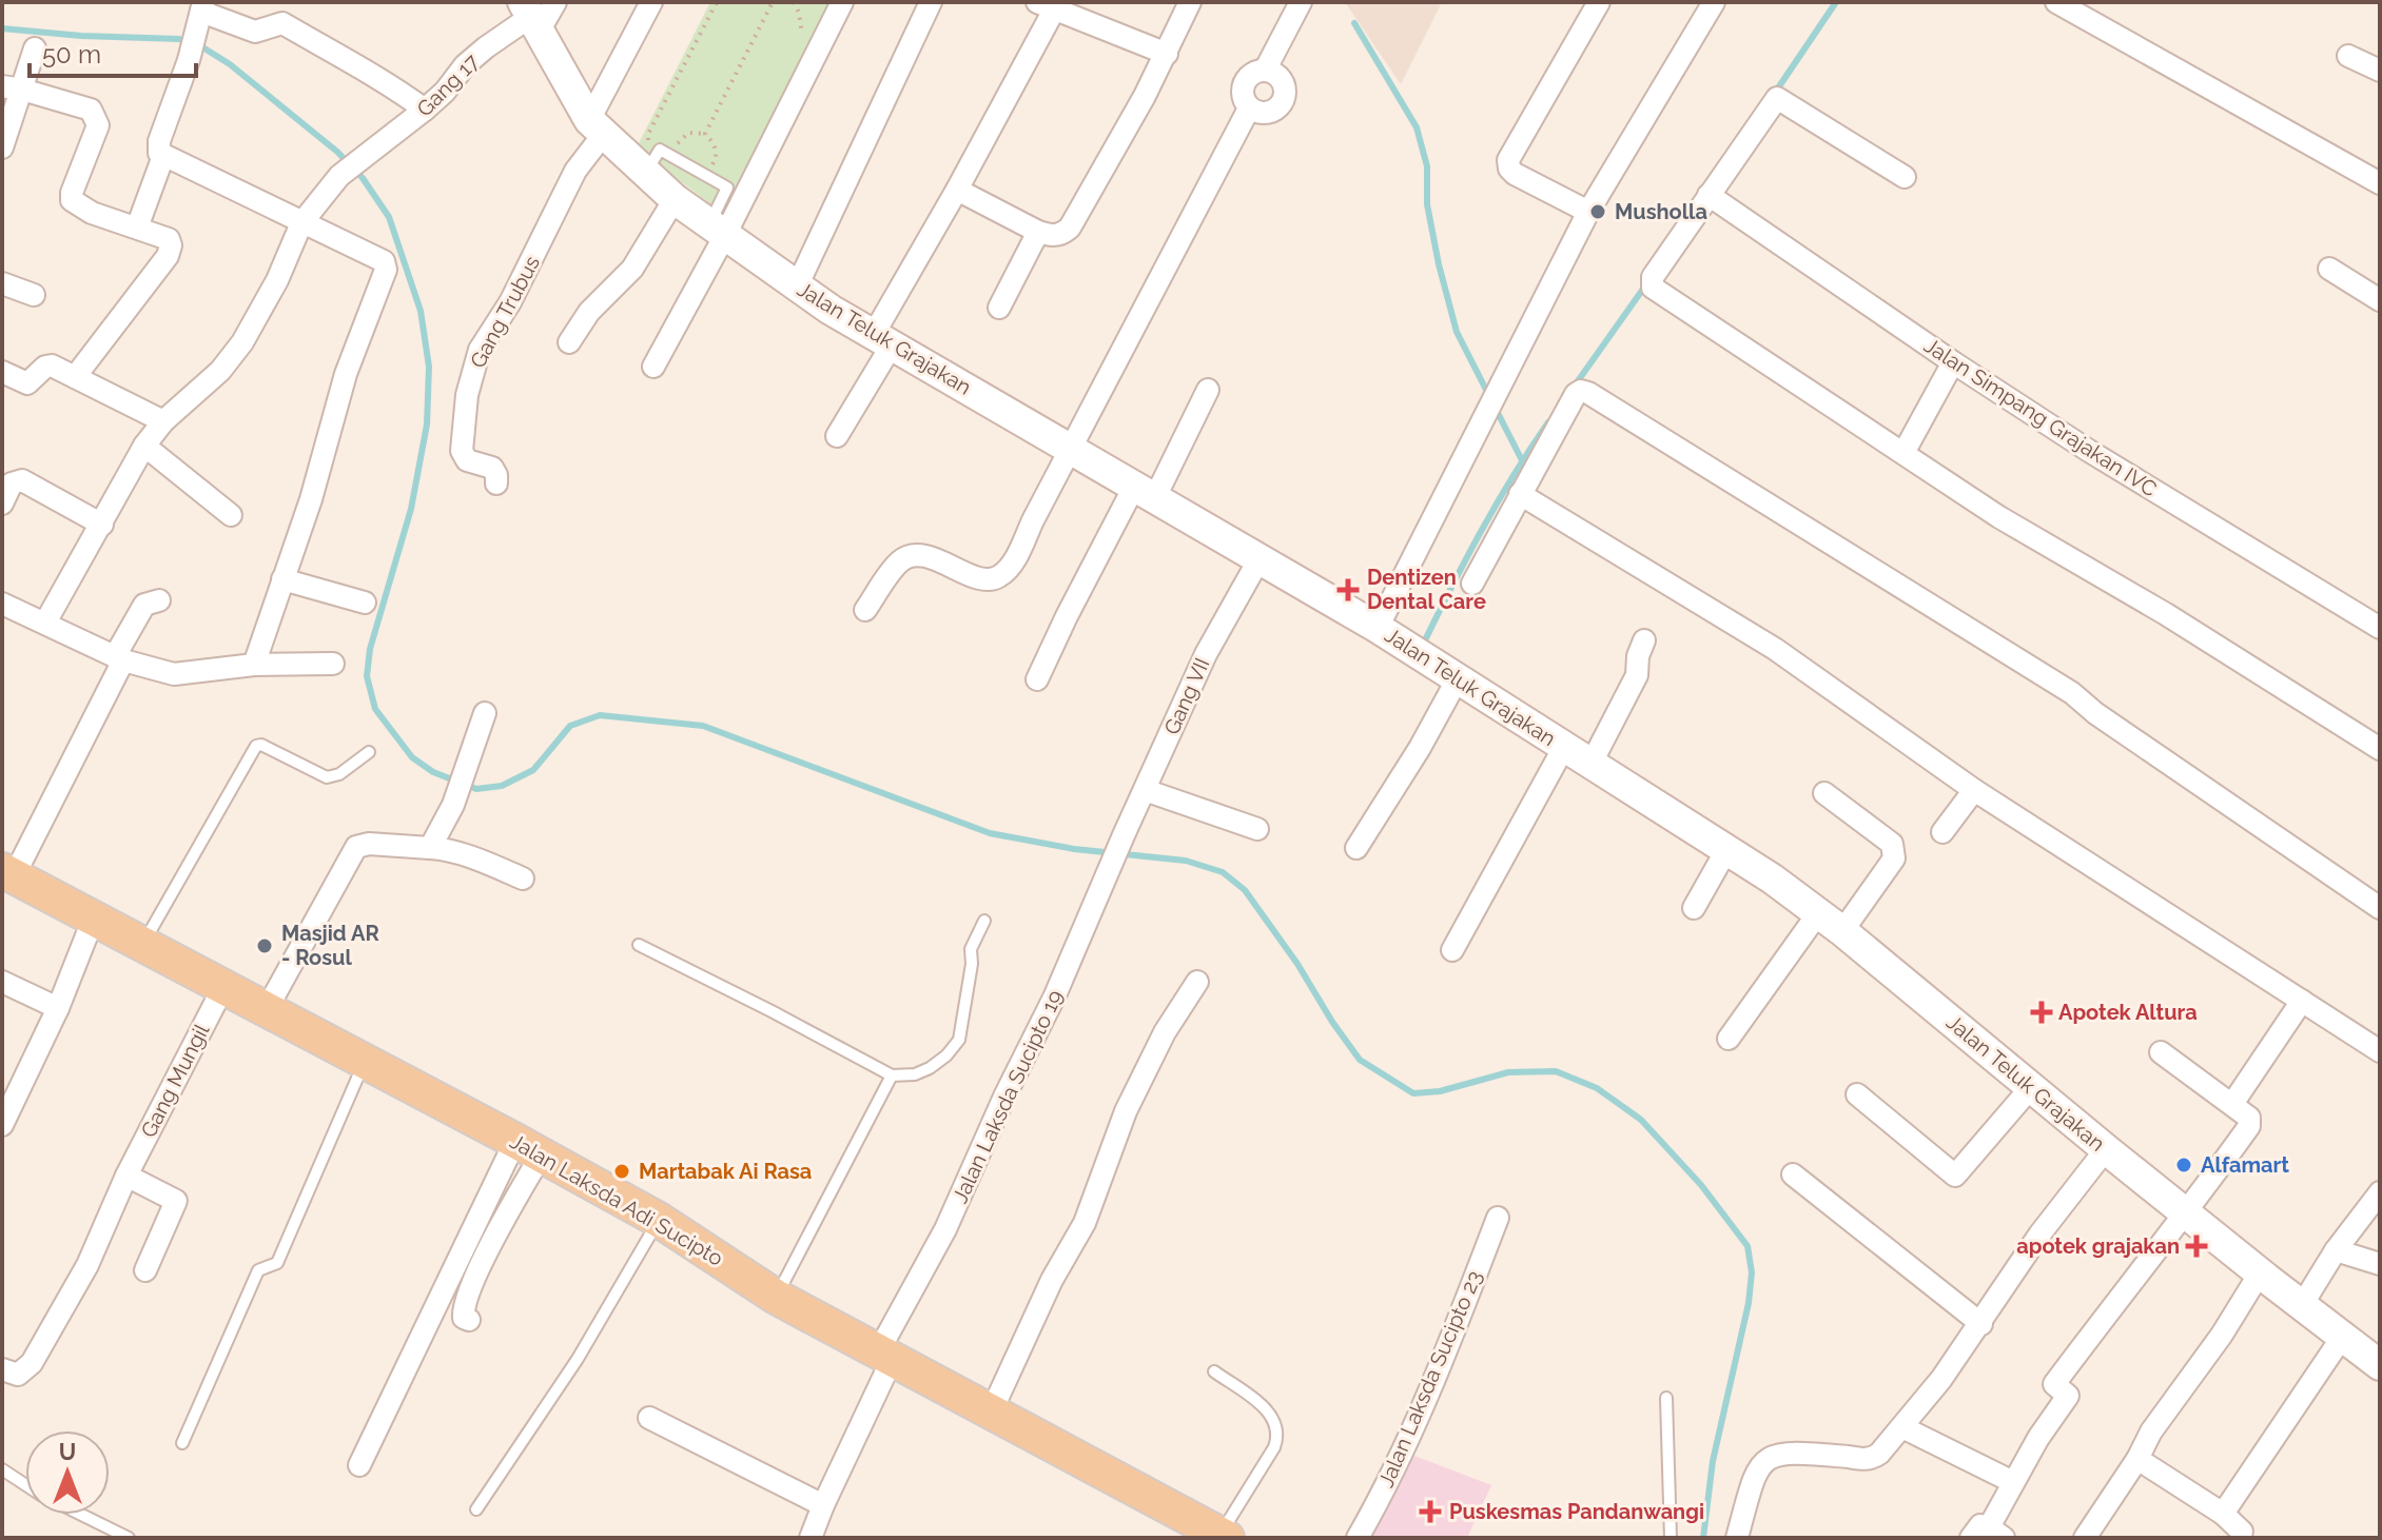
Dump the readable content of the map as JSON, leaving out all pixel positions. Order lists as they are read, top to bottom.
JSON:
{
  "streets": {
    "main road": ["Jalan Laksda Adi Sucipto"],
    "street": [
      "Gang 17",
      "Gang Trubus",
      "Jalan Teluk Grajakan",
      "Jalan Simpang Grajakan IVC",
      "Gang VII",
      "Gang Mungil",
      "Jalan Laksda Sucipto 19",
      "Jalan Laksda Sucipto 23"
    ]
  },
  "crossings": [
    ["Gang 17", "Jalan Teluk Grajakan"],
    ["Gang Trubus", "Jalan Teluk Grajakan"],
    ["Jalan Teluk Grajakan", "Gang VII"],
    ["Gang VII", "Jalan Laksda Sucipto 19"],
    ["Gang Mungil", "Jalan Laksda Adi Sucipto"],
    ["Jalan Laksda Sucipto 19", "Jalan Laksda Adi Sucipto"]
  ],
  "places": {
    "other": [
      "Musholla",
      "Masjid AR - Rosul",
      "Alfamart",
      "Martabak Ai Rasa"
    ],
    "health": [
      "Dentizen Dental Care",
      "Apotek Altura",
      "apotek grajakan",
      "Puskesmas Pandanwangi"
    ]
  },
  "scale_bar": "50 m",
  "north": "top"
}
